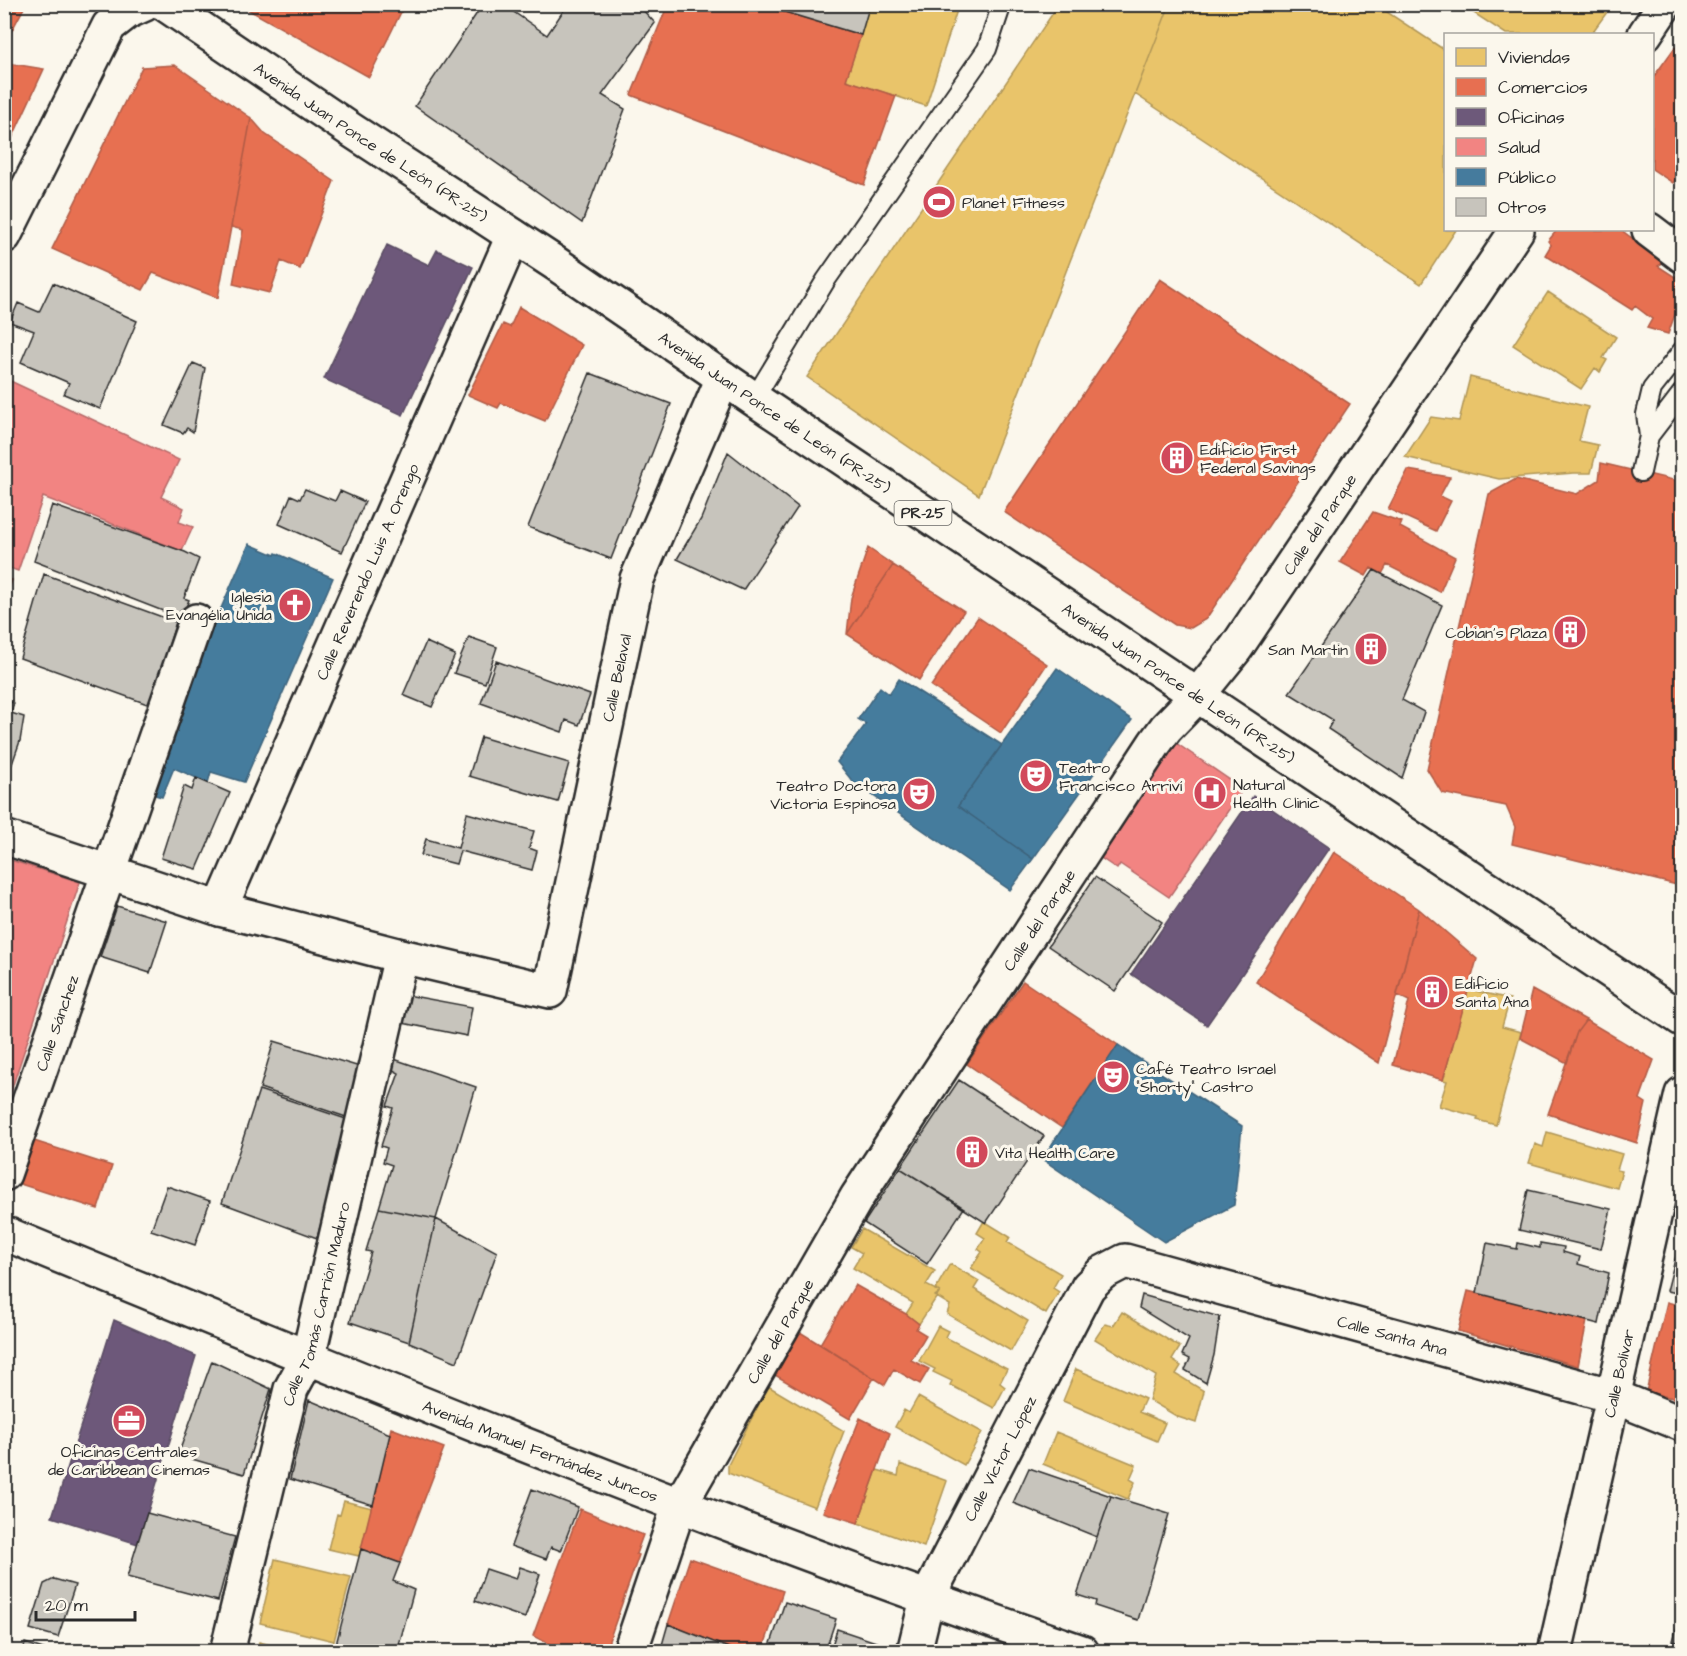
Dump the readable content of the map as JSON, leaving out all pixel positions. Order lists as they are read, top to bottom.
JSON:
{
  "streets": {
    "street": [
      "Avenida Juan Ponce de León (PR-25)",
      "PR-25",
      "Calle del Parque",
      "Calle Reverendo Luis A. Orengo",
      "Calle Belaval",
      "Calle Sánchez",
      "Calle Tomás Carrión Maduro",
      "Calle Santa Ana",
      "Calle Bolívar",
      "Avenida Manuel Fernández Juncos",
      "Calle Víctor López"
    ]
  },
  "crossings": [
    ["Avenida Juan Ponce de León (PR-25)", "Calle del Parque"],
    ["Avenida Juan Ponce de León (PR-25)", "Calle Reverendo Luis A. Orengo"],
    ["Avenida Juan Ponce de León (PR-25)", "Calle Belaval"],
    ["Calle del Parque", "Avenida Manuel Fernández Juncos"],
    ["Calle Belaval", "Calle Tomás Carrión Maduro"],
    ["Calle Tomás Carrión Maduro", "Avenida Manuel Fernández Juncos"],
    ["Calle Santa Ana", "Calle Bolívar"],
    ["Calle Santa Ana", "Calle Víctor López"],
    ["Avenida Manuel Fernández Juncos", "Calle Víctor López"]
  ],
  "places": {
    "sports": ["Planet Fitness"],
    "building": [
      "Edificio First Federal Savings",
      "Cobian's Plaza",
      "San Martin",
      "Edificio Santa Ana",
      "Vita Health Care"
    ],
    "church": ["Iglesia Evangélia Unida"],
    "theatre": ["Teatro Francisco Arriví", "Teatro Doctora Victoria Espinosa", "Café Teatro Israel \"Shorty\" Castro"],
    "hospital": ["Natural Health Clinic"],
    "office": ["Oficinas Centrales de Caribbean Cinemas"]
  },
  "legend": [
    "Viviendas",
    "Comercios",
    "Oficinas",
    "Salud",
    "Público",
    "Otros"
  ],
  "scale_bar": "20 m"
}
